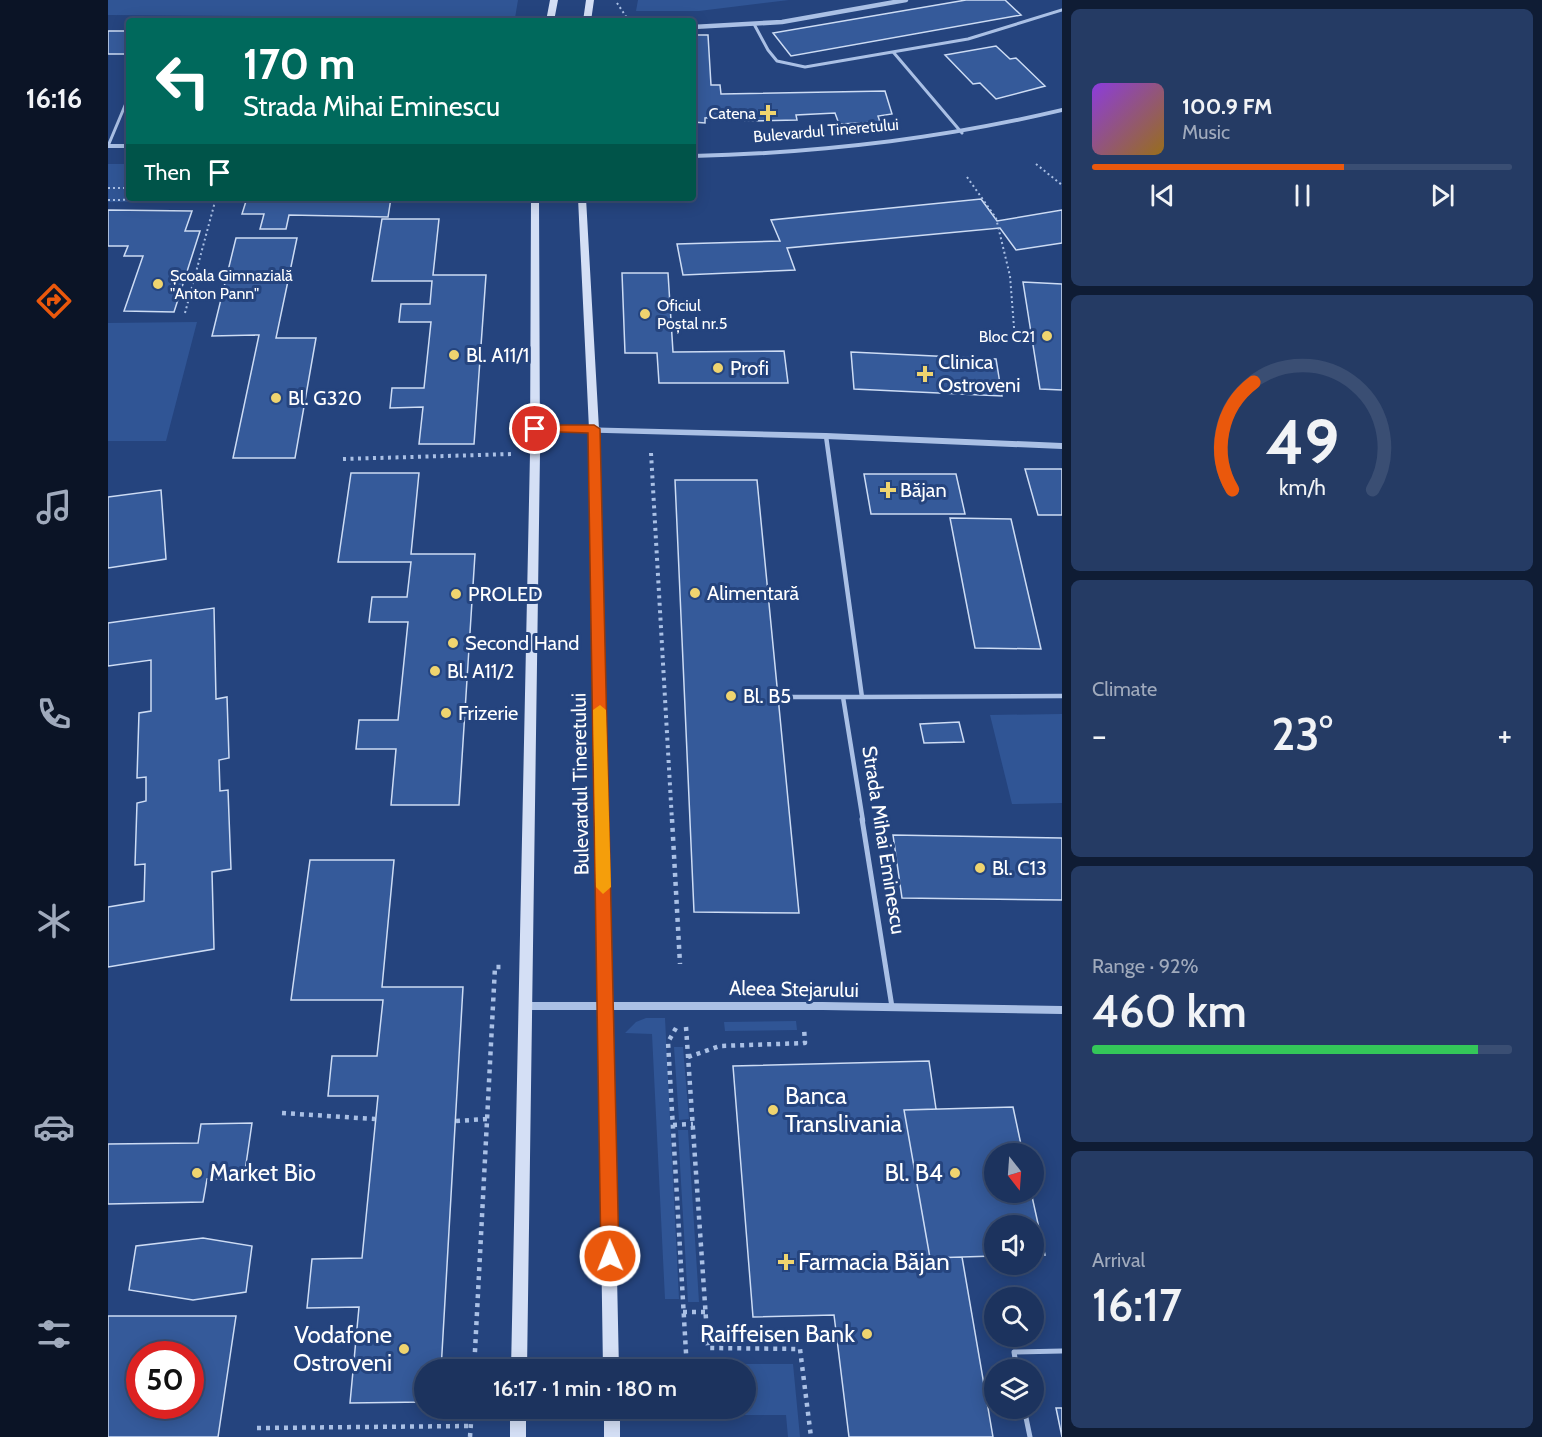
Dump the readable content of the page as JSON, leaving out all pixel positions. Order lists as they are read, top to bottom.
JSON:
{
  "streets": {
    "main road": ["Bulevardul Tineretului"],
    "street": ["Aleea Stejarului"],
    "lane": ["Strada Mihai Eminescu"]
  },
  "crossings": [
    ["Bulevardul Tineretului", "Aleea Stejarului"],
    ["Strada Mihai Eminescu", "Aleea Stejarului"]
  ],
  "places": {
    "health": [
      "Catena",
      "Clinica Ostroveni",
      "Băjan",
      "Farmacia Băjan"
    ],
    "other": [
      "Școala Gimnazială \"Anton Pann\"",
      "Oficiul Poștal nr.5",
      "Bloc C21",
      "Bl. A11/1",
      "Profi",
      "Bl. G320",
      "Alimentară",
      "PROLED",
      "Second Hand",
      "Bl. A11/2",
      "Bl. B5",
      "Frizerie",
      "Bl. C13",
      "Banca Translivania",
      "Market Bio",
      "Bl. B4",
      "Raiffeisen Bank",
      "Vodafone Ostroveni"
    ]
  },
  "north": "bottom",
  "page": {
    "tabs": "16:16",
    "turn": ["170 m", "Strada Mihai Eminescu"],
    "song": ["100.9 FM", "Music"],
    "then": "Then",
    "tile": [
      "Climate",
      ["Range · 92%", "460 km"],
      ["Arrival", "16:17"]
    ],
    "heat": ["−", "23°", "+"],
    "limit": "50",
    "trip": "16:17 · 1 min · 180 m",
    "gauge": ["49", "km/h"]
  }
}
